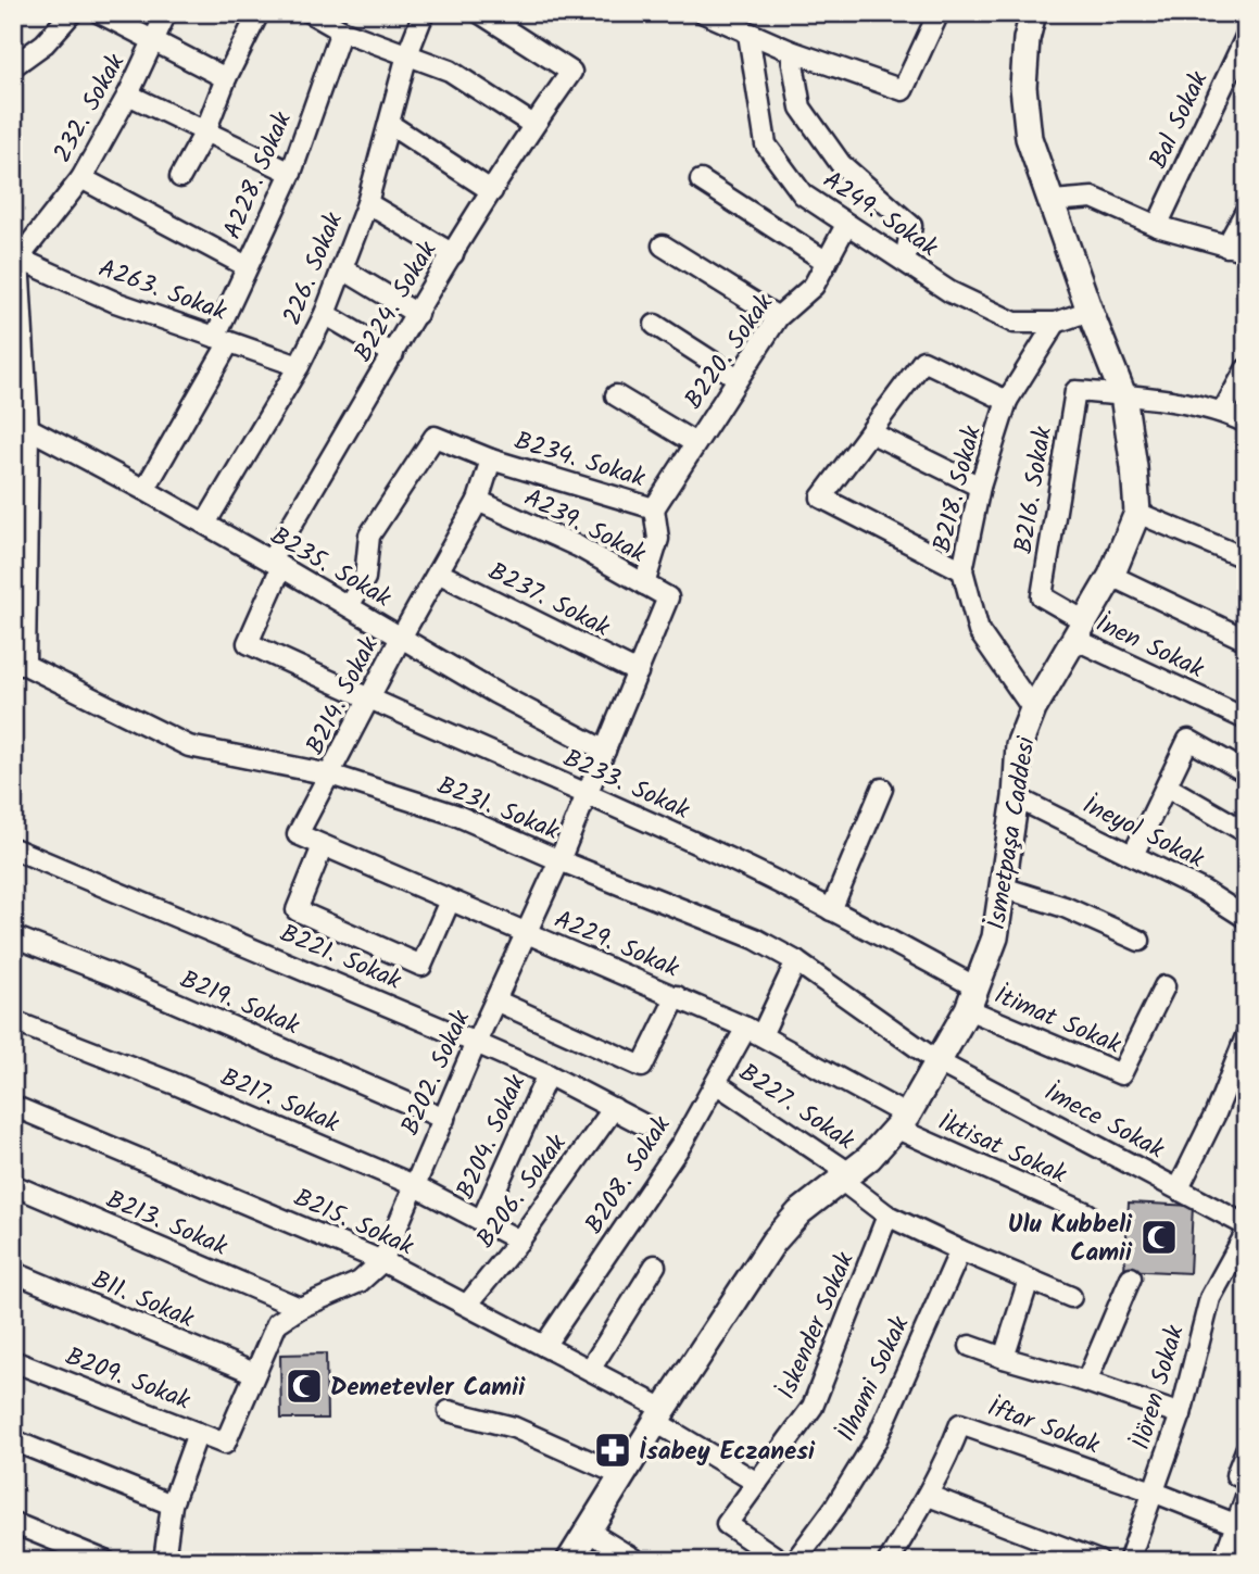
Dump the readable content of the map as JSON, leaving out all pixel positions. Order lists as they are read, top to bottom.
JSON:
{
  "streets": {
    "main road": ["İsmetpaşa Caddesi"],
    "street": [
      "232. Sokak",
      "Bal Sokak",
      "A228. Sokak",
      "A249. Sokak",
      "226. Sokak",
      "A263. Sokak",
      "B224. Sokak",
      "B220. Sokak",
      "B234. Sokak",
      "B218. Sokak",
      "B216. Sokak",
      "A239. Sokak",
      "B235. Sokak",
      "B237. Sokak",
      "İnen Sokak",
      "B214. Sokak",
      "B233. Sokak",
      "B231. Sokak",
      "İneyol Sokak",
      "A229. Sokak",
      "B221. Sokak",
      "B219. Sokak",
      "İtimat Sokak",
      "B202. Sokak",
      "B217. Sokak",
      "B227. Sokak",
      "İmece Sokak",
      "B204. Sokak",
      "İktisat Sokak",
      "B208. Sokak",
      "B206. Sokak",
      "B215. Sokak",
      "B213. Sokak",
      "B11. Sokak",
      "İskender Sokak",
      "B209. Sokak",
      "İlhami Sokak",
      "İlören Sokak",
      "İftar Sokak"
    ]
  },
  "crossings": [
    ["232. Sokak", "A263. Sokak"],
    ["A228. Sokak", "A263. Sokak"],
    ["A228. Sokak", "B235. Sokak"],
    ["A249. Sokak", "B220. Sokak"],
    ["A249. Sokak", "B218. Sokak"],
    ["A249. Sokak", "İsmetpaşa Caddesi"],
    ["226. Sokak", "A263. Sokak"],
    ["226. Sokak", "B235. Sokak"],
    ["B224. Sokak", "B235. Sokak"],
    ["B224. Sokak", "B233. Sokak"],
    ["B220. Sokak", "B234. Sokak"],
    ["B234. Sokak", "B235. Sokak"],
    ["B234. Sokak", "B214. Sokak"],
    ["B218. Sokak", "İsmetpaşa Caddesi"],
    ["B216. Sokak", "İnen Sokak"],
    ["B216. Sokak", "İsmetpaşa Caddesi"],
    ["A239. Sokak", "B214. Sokak"],
    ["A239. Sokak", "B202. Sokak"],
    ["B235. Sokak", "B214. Sokak"],
    ["B235. Sokak", "B202. Sokak"],
    ["B237. Sokak", "B214. Sokak"],
    ["B237. Sokak", "B202. Sokak"],
    ["İnen Sokak", "İsmetpaşa Caddesi"],
    ["B214. Sokak", "B233. Sokak"],
    ["B214. Sokak", "B231. Sokak"],
    ["B214. Sokak", "A229. Sokak"],
    ["B233. Sokak", "İsmetpaşa Caddesi"],
    ["B233. Sokak", "İtimat Sokak"],
    ["B233. Sokak", "B202. Sokak"],
    ["B231. Sokak", "İsmetpaşa Caddesi"],
    ["B231. Sokak", "B202. Sokak"],
    ["B231. Sokak", "İmece Sokak"],
    ["B231. Sokak", "B208. Sokak"],
    ["İneyol Sokak", "İsmetpaşa Caddesi"],
    ["İsmetpaşa Caddesi", "A229. Sokak"],
    ["İsmetpaşa Caddesi", "İtimat Sokak"],
    ["İsmetpaşa Caddesi", "B227. Sokak"],
    ["İsmetpaşa Caddesi", "İmece Sokak"],
    ["İsmetpaşa Caddesi", "İktisat Sokak"],
    ["İsmetpaşa Caddesi", "B215. Sokak"],
    ["A229. Sokak", "B202. Sokak"],
    ["A229. Sokak", "İktisat Sokak"],
    ["A229. Sokak", "B208. Sokak"],
    ["B221. Sokak", "B202. Sokak"],
    ["B221. Sokak", "B204. Sokak"],
    ["B221. Sokak", "B206. Sokak"],
    ["B219. Sokak", "B202. Sokak"],
    ["B202. Sokak", "B217. Sokak"],
    ["B202. Sokak", "B215. Sokak"],
    ["B202. Sokak", "B213. Sokak"],
    ["B202. Sokak", "B11. Sokak"],
    ["B202. Sokak", "B209. Sokak"],
    ["B217. Sokak", "B204. Sokak"],
    ["B217. Sokak", "B206. Sokak"],
    ["B227. Sokak", "B208. Sokak"],
    ["B227. Sokak", "İskender Sokak"],
    ["B227. Sokak", "İlhami Sokak"],
    ["B208. Sokak", "B215. Sokak"],
    ["B206. Sokak", "B215. Sokak"],
    ["B215. Sokak", "İskender Sokak"],
    ["İlören Sokak", "İftar Sokak"]
  ],
  "places": {
    "mosque": ["Ulu Kubbeli Camii", "Demetevler Camii"],
    "pharmacy": ["İsabey Eczanesi"]
  }
}
